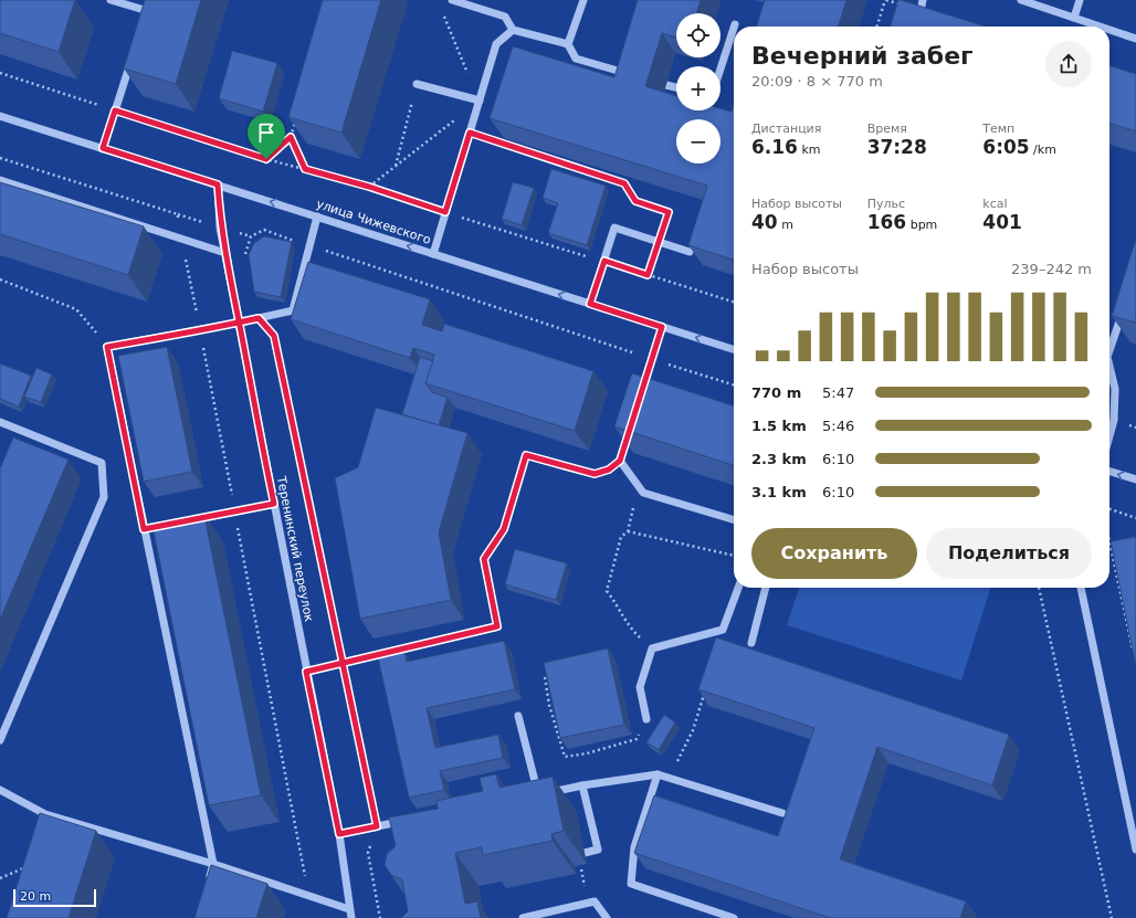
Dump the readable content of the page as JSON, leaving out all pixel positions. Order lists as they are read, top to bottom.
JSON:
{
  "streets": {
    "street": ["улица Чижевского", "Теренинский переулок"]
  },
  "crossings": [
    ["улица Чижевского", "Теренинский переулок"]
  ],
  "one_way": ["улица Чижевского"],
  "scale_bar": "20 m",
  "page": {
    "map_buttons": ["+", "−"],
    "heading": ["Вечерний забег", "20:09 · 8 × 770 m"],
    "stats": [
      ["Дистанция", "6.16 km"],
      ["Время", "37:28"],
      ["Темп", "6:05 /km"],
      ["Набор высоты", "40 m"],
      ["Пульс", "166 bpm"],
      ["kcal", "401"]
    ],
    "chart": ["Набор высоты", "239–242 m"],
    "list": [
      {
        "name": "770 m",
        "note": "5:47"
      },
      {
        "name": "1.5 km",
        "note": "5:46"
      },
      {
        "name": "2.3 km",
        "note": "6:10"
      },
      {
        "name": "3.1 km",
        "note": "6:10"
      }
    ],
    "buttons": ["Сохранить", "Поделиться"],
    "scale": "20 m"
  }
}
